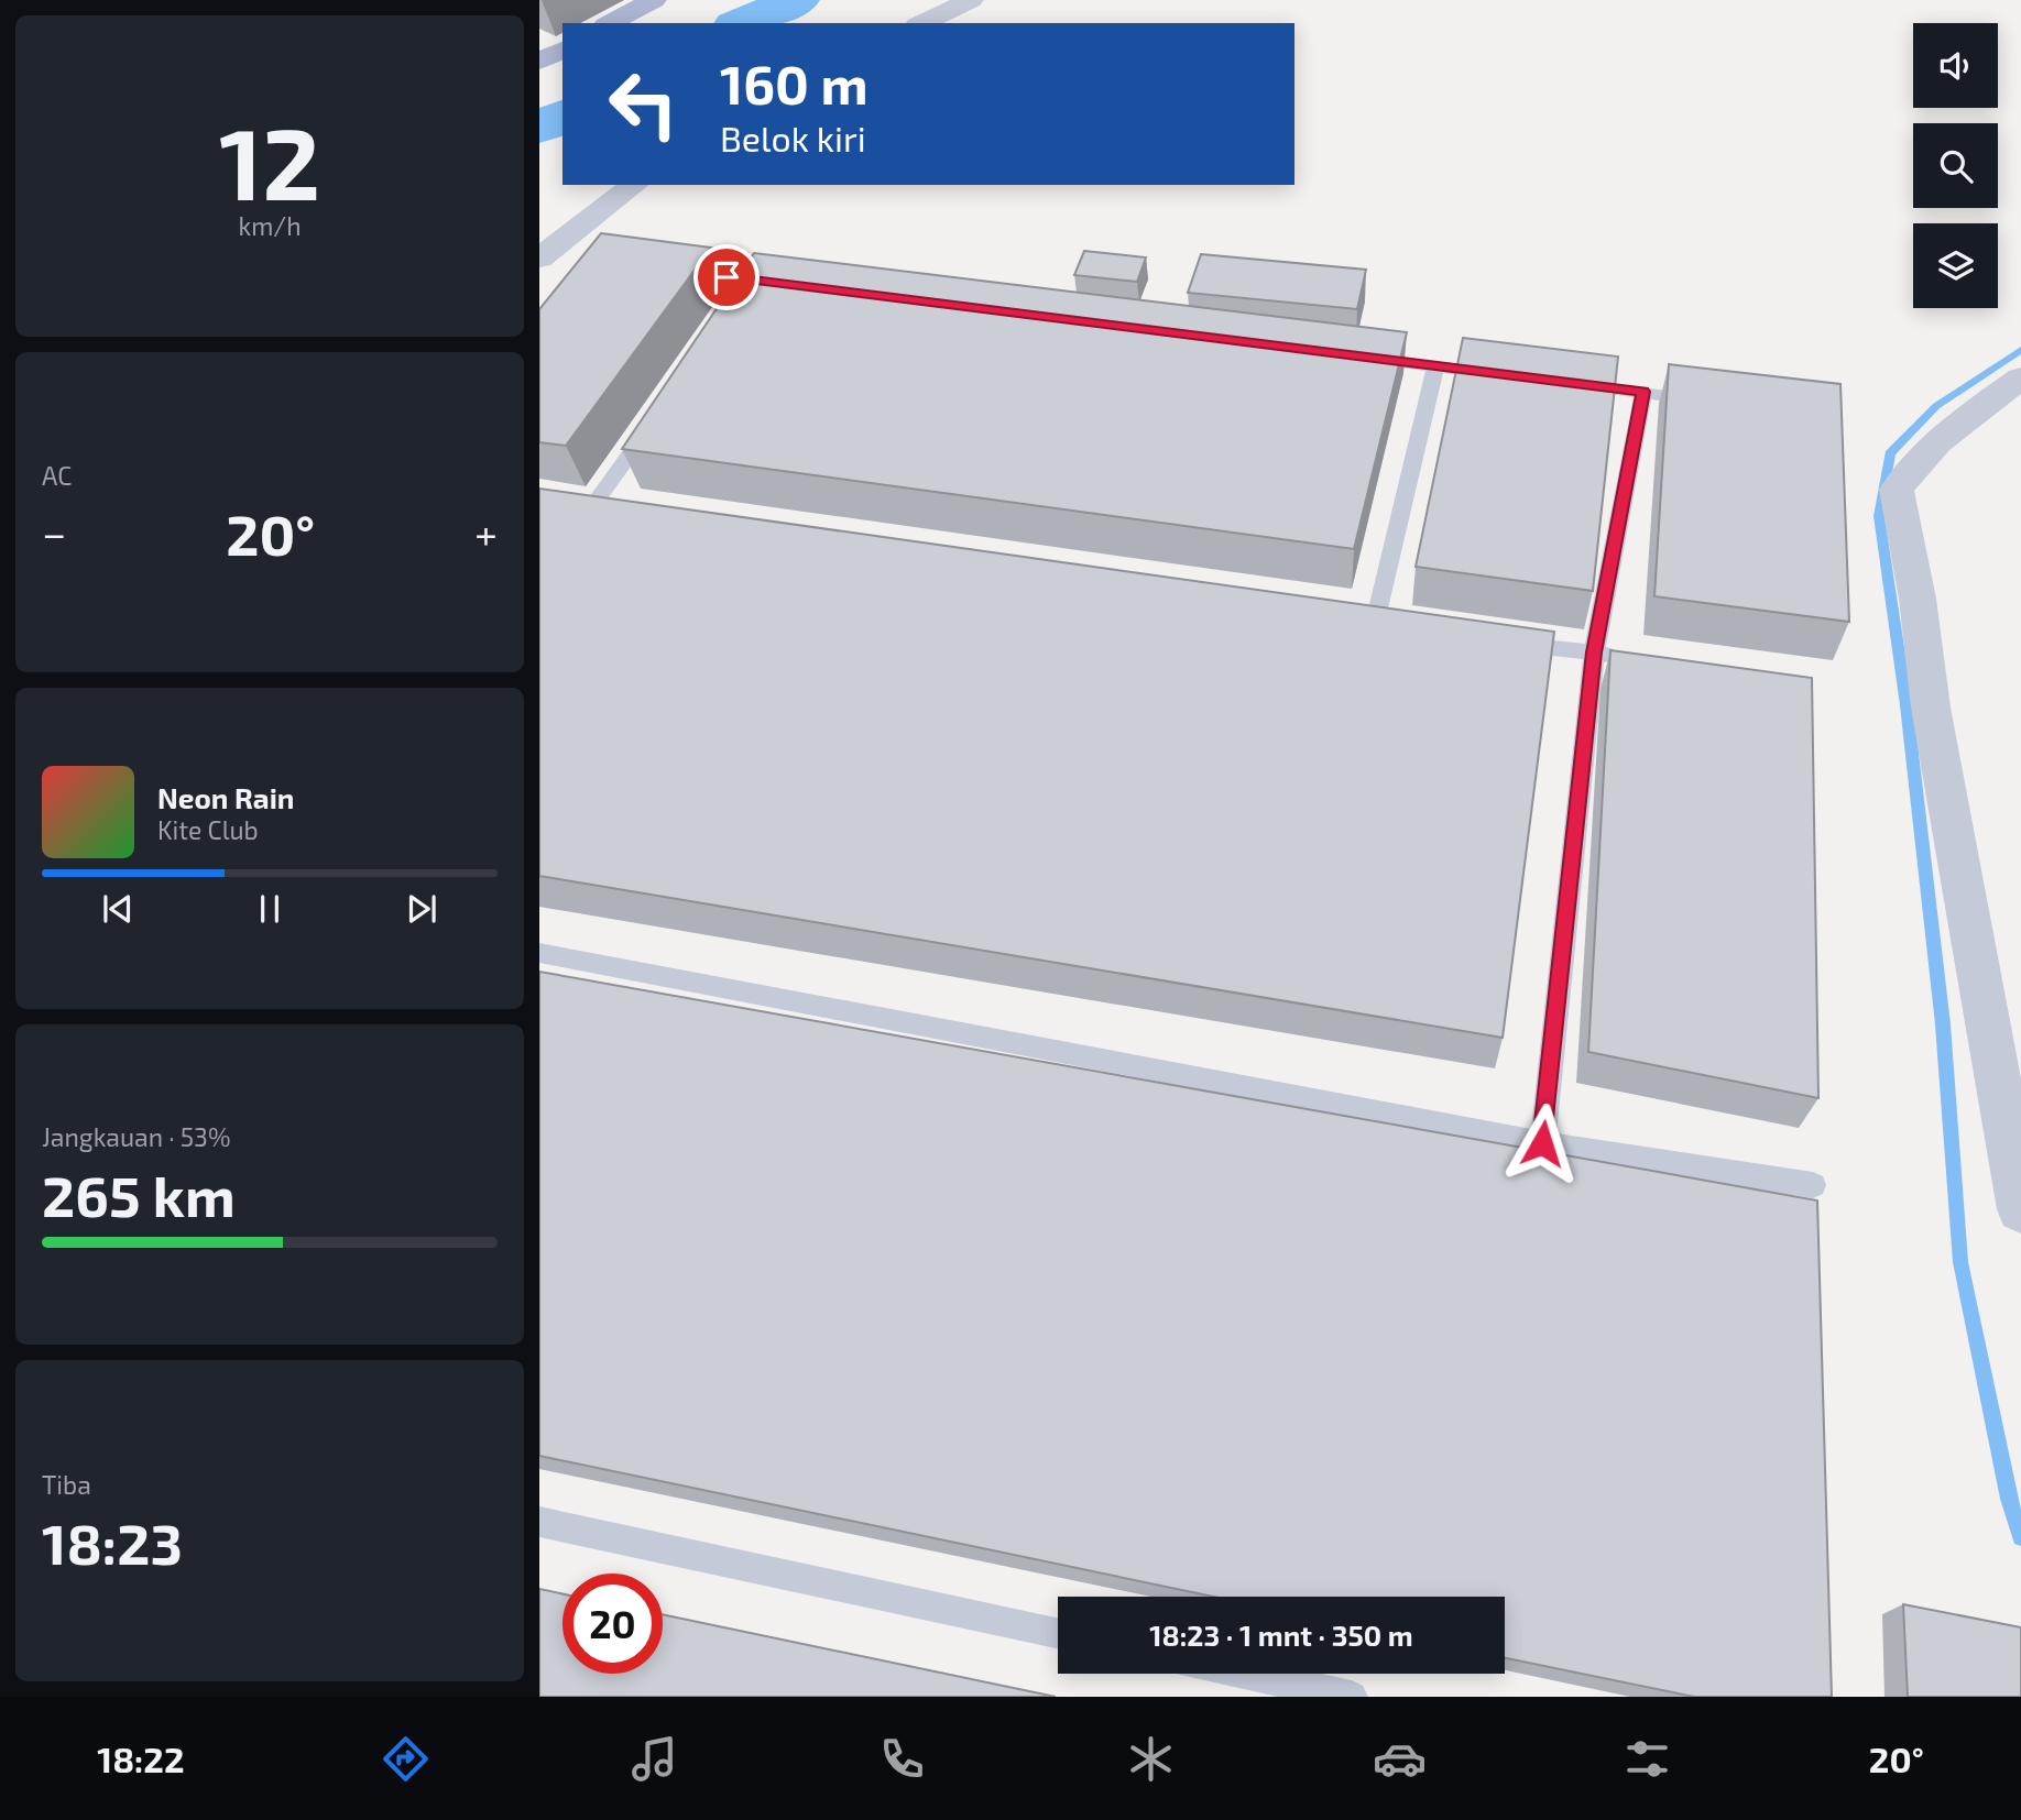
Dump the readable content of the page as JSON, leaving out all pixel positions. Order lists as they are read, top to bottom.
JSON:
{
  "page": {
    "tile": [
      ["12", "km/h"],
      "AC",
      ["Jangkauan · 53%", "265 km"],
      ["Tiba", "18:23"]
    ],
    "turn": ["160 m", "Belok kiri"],
    "heat": ["−", "20°", "+"],
    "song": ["Neon Rain", "Kite Club"],
    "limit": "20",
    "trip": "18:23 · 1 mnt · 350 m",
    "tabs": ["18:22", "20°"]
  }
}
